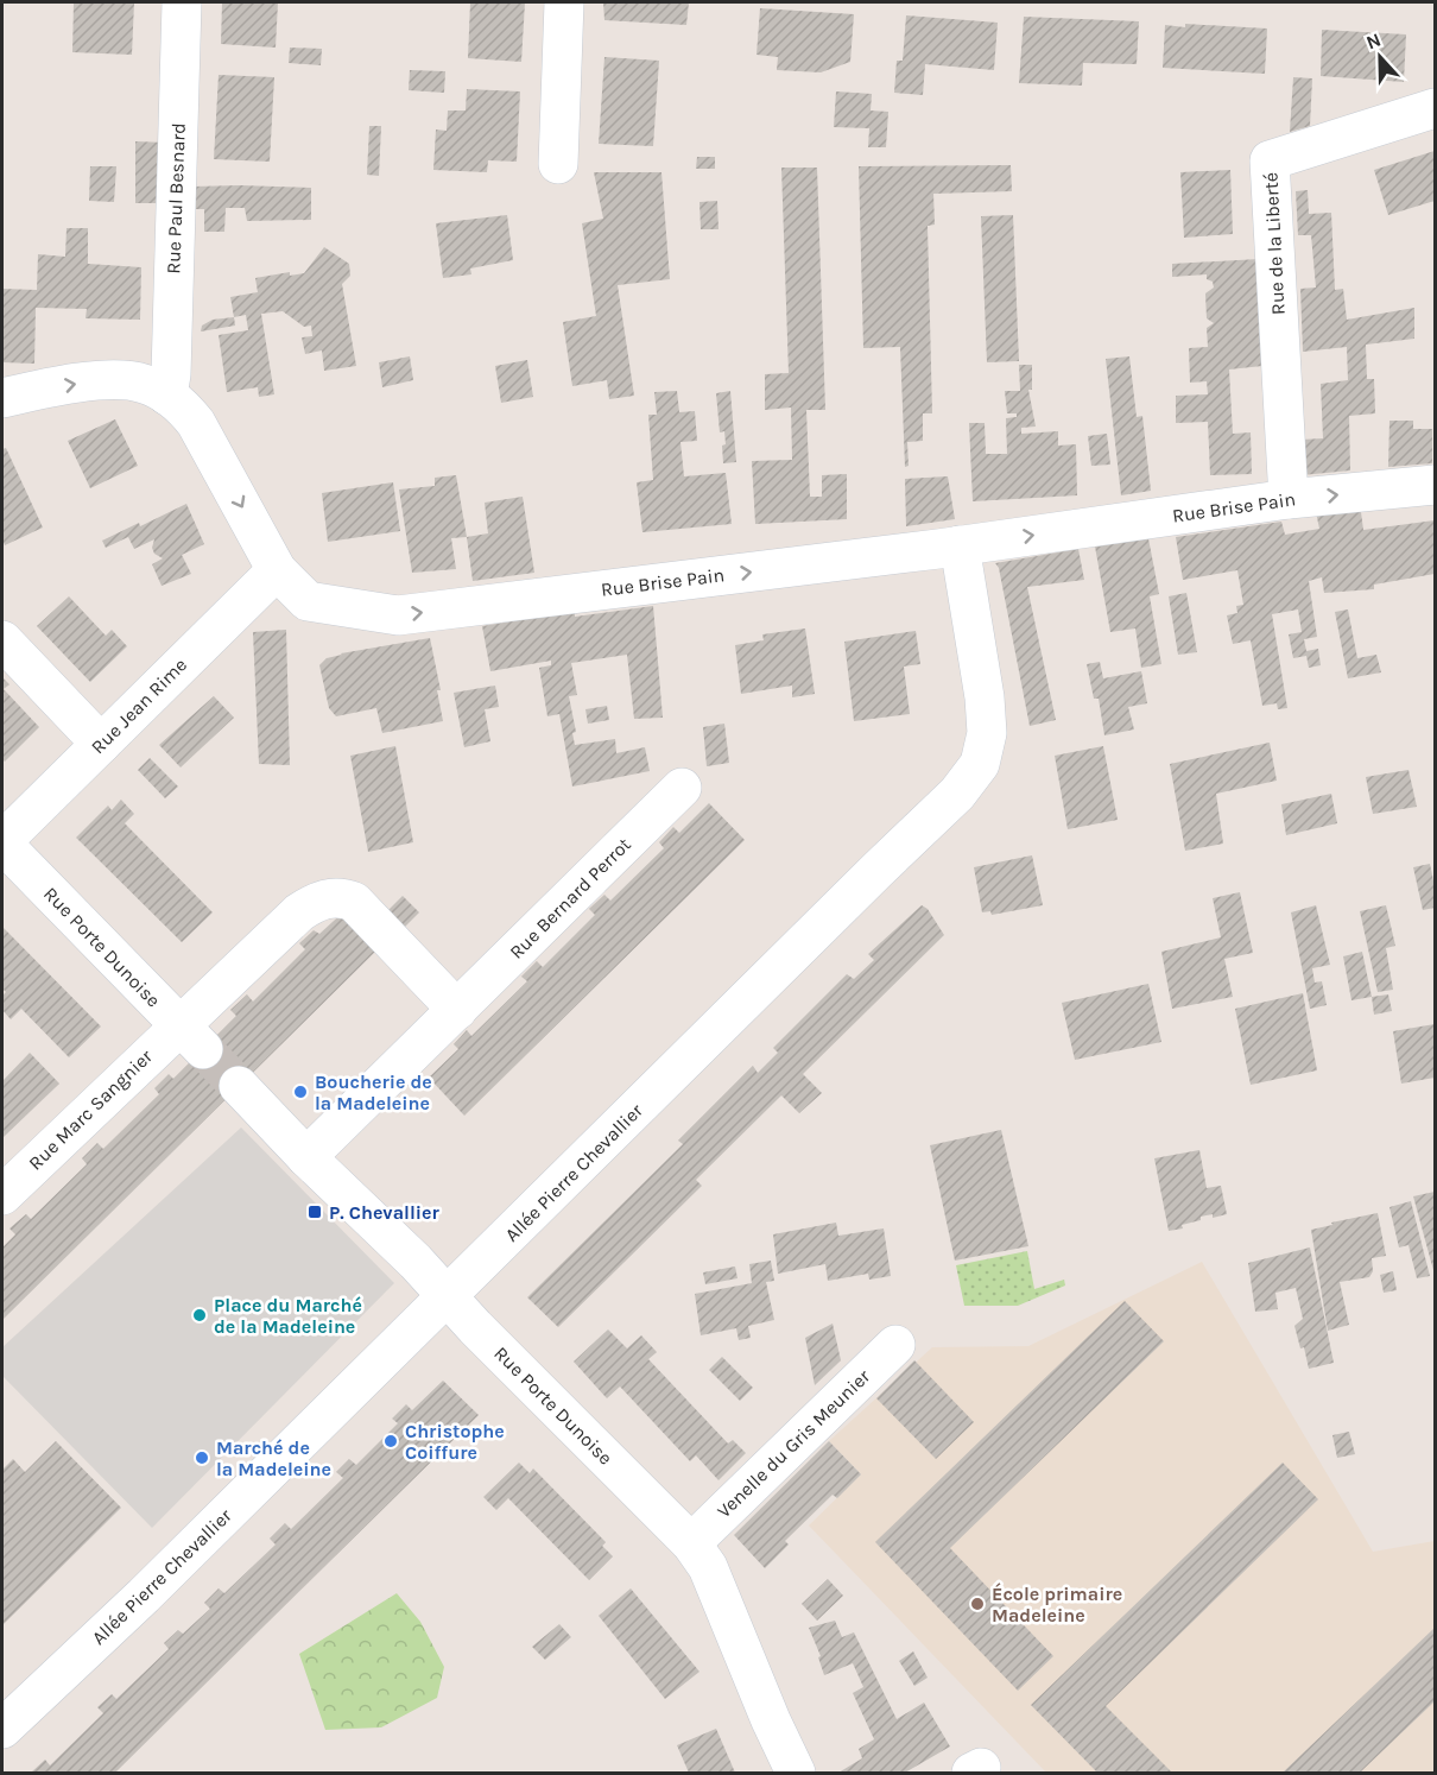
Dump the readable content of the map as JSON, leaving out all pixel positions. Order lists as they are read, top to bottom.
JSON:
{
  "streets": {
    "street": [
      "Rue Paul Besnard",
      "Rue de la Liberté",
      "Rue Brise Pain",
      "Rue Jean Rime",
      "Rue Bernard Perrot",
      "Rue Porte Dunoise",
      "Rue Marc Sangnier",
      "Allée Pierre Chevallier",
      "Venelle du Gris Meunier"
    ]
  },
  "crossings": [
    ["Rue Paul Besnard", "Rue Brise Pain"],
    ["Rue de la Liberté", "Rue Brise Pain"],
    ["Rue Brise Pain", "Rue Jean Rime"],
    ["Rue Brise Pain", "Allée Pierre Chevallier"],
    ["Rue Jean Rime", "Rue Porte Dunoise"],
    ["Rue Bernard Perrot", "Rue Porte Dunoise"],
    ["Rue Porte Dunoise", "Rue Marc Sangnier"],
    ["Rue Porte Dunoise", "Allée Pierre Chevallier"],
    ["Rue Porte Dunoise", "Venelle du Gris Meunier"]
  ],
  "one_way": ["Rue Brise Pain"],
  "places": {
    "other": [
      "Boucherie de la Madeleine",
      "Place du Marché de la Madeleine",
      "Christophe Coiffure",
      "Marché de la Madeleine",
      "École primaire Madeleine"
    ],
    "transit": ["P. Chevallier"]
  },
  "north": "top"
}
